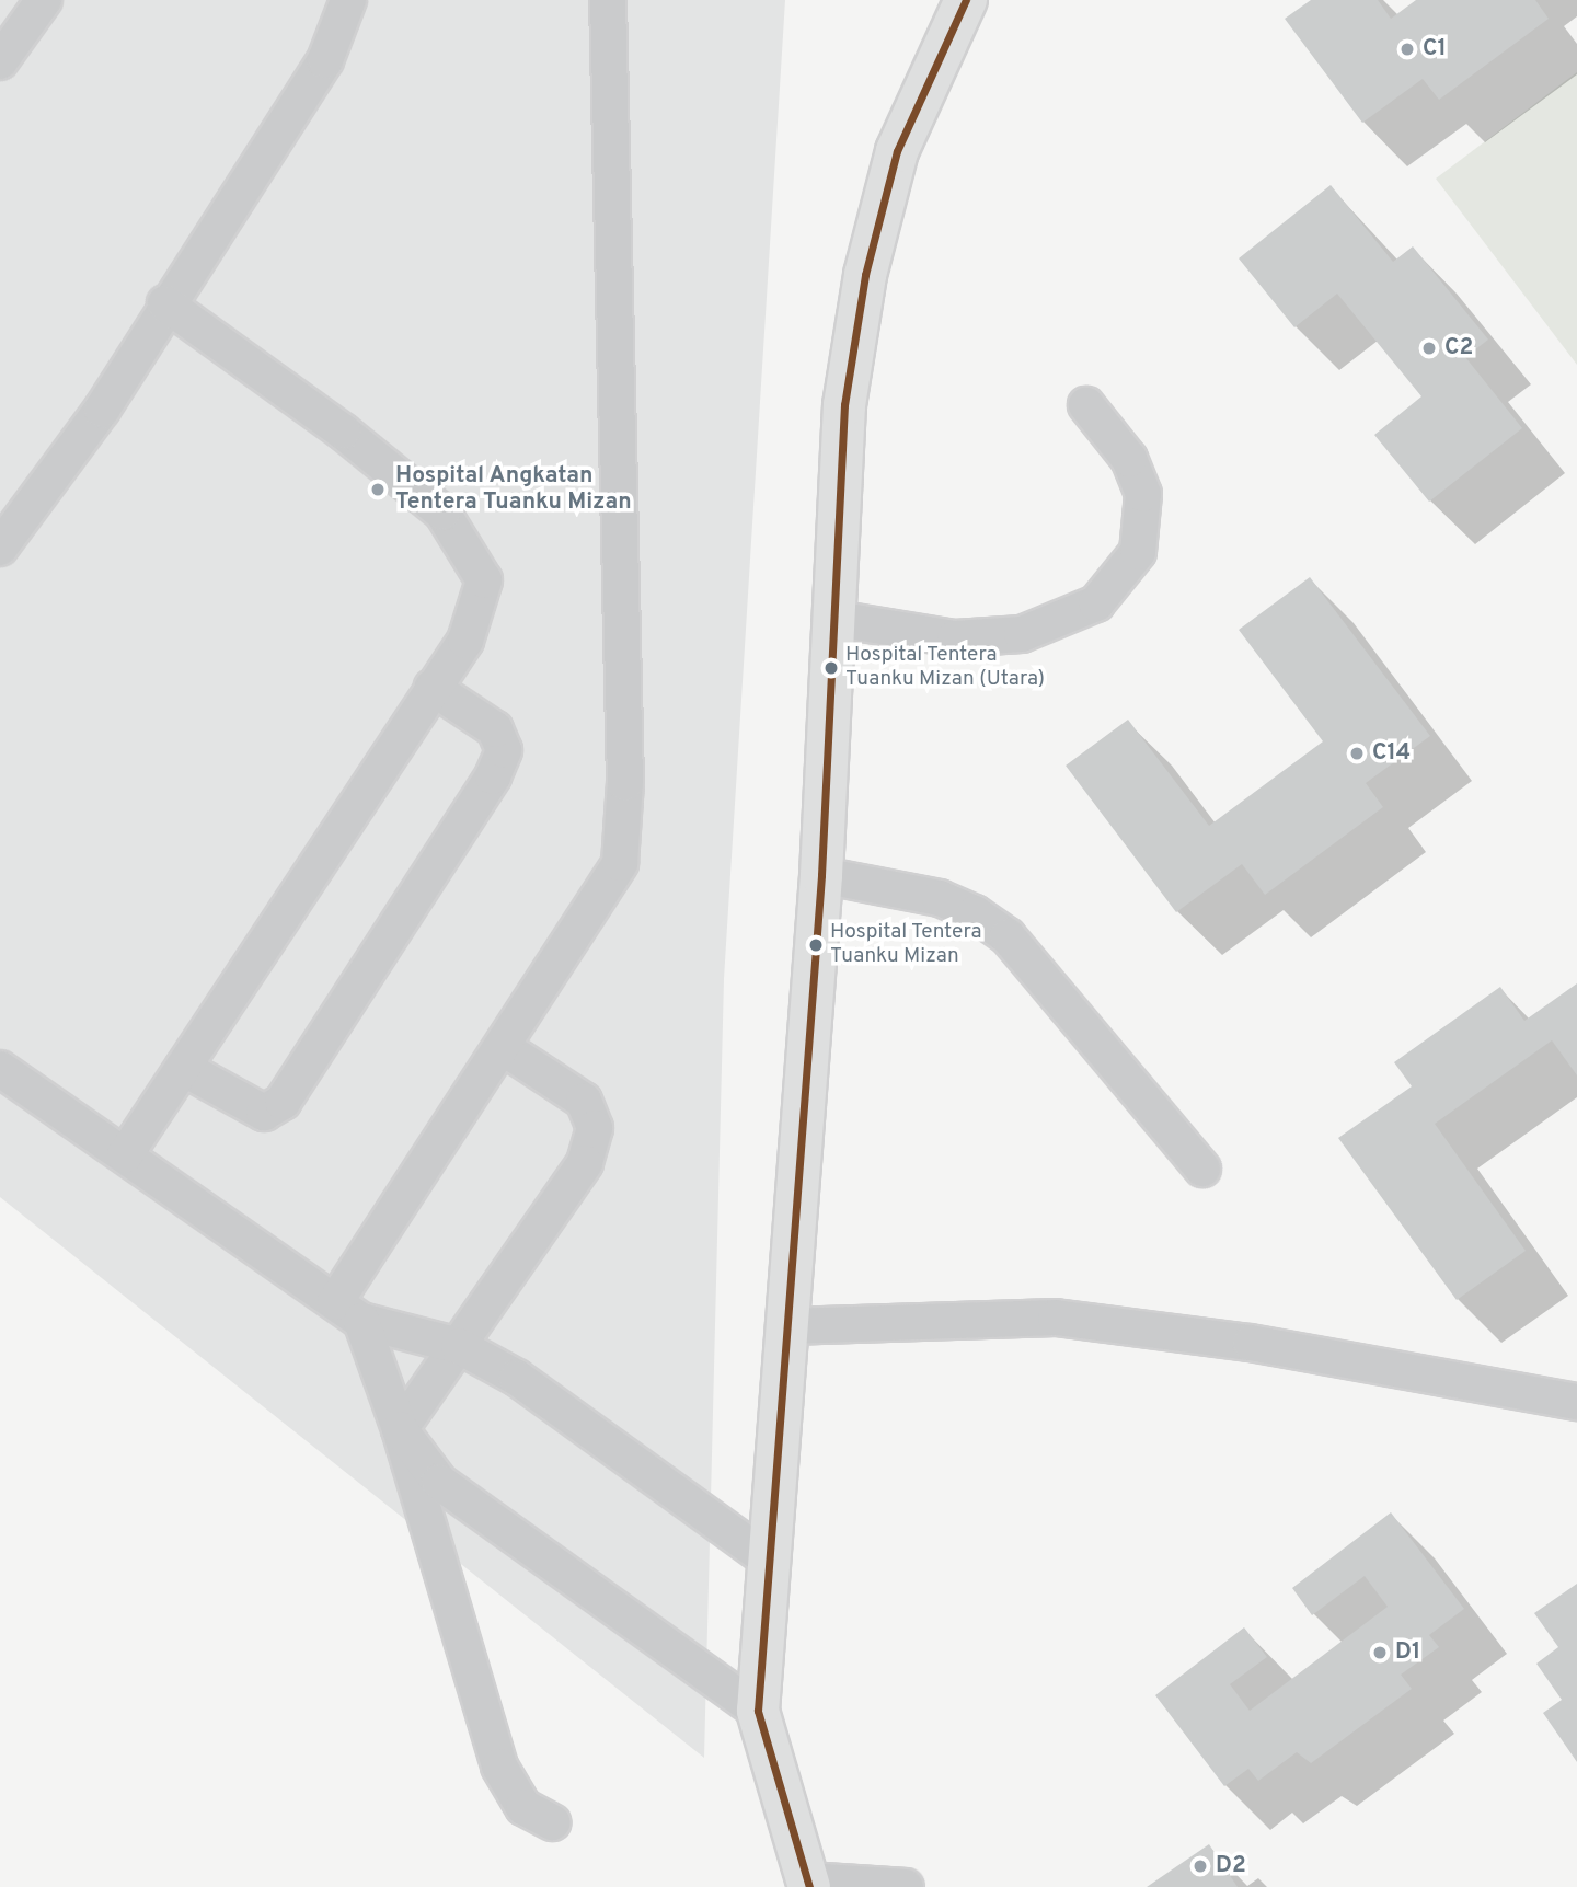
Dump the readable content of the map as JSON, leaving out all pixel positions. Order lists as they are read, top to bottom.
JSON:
{
  "places": [
    "C1",
    "C2",
    "Hospital Angkatan Tentera Tuanku Mizan",
    "Hospital Tentera Tuanku Mizan (Utara)",
    "C14",
    "Hospital Tentera Tuanku Mizan",
    "D1",
    "D2"
  ]
}
